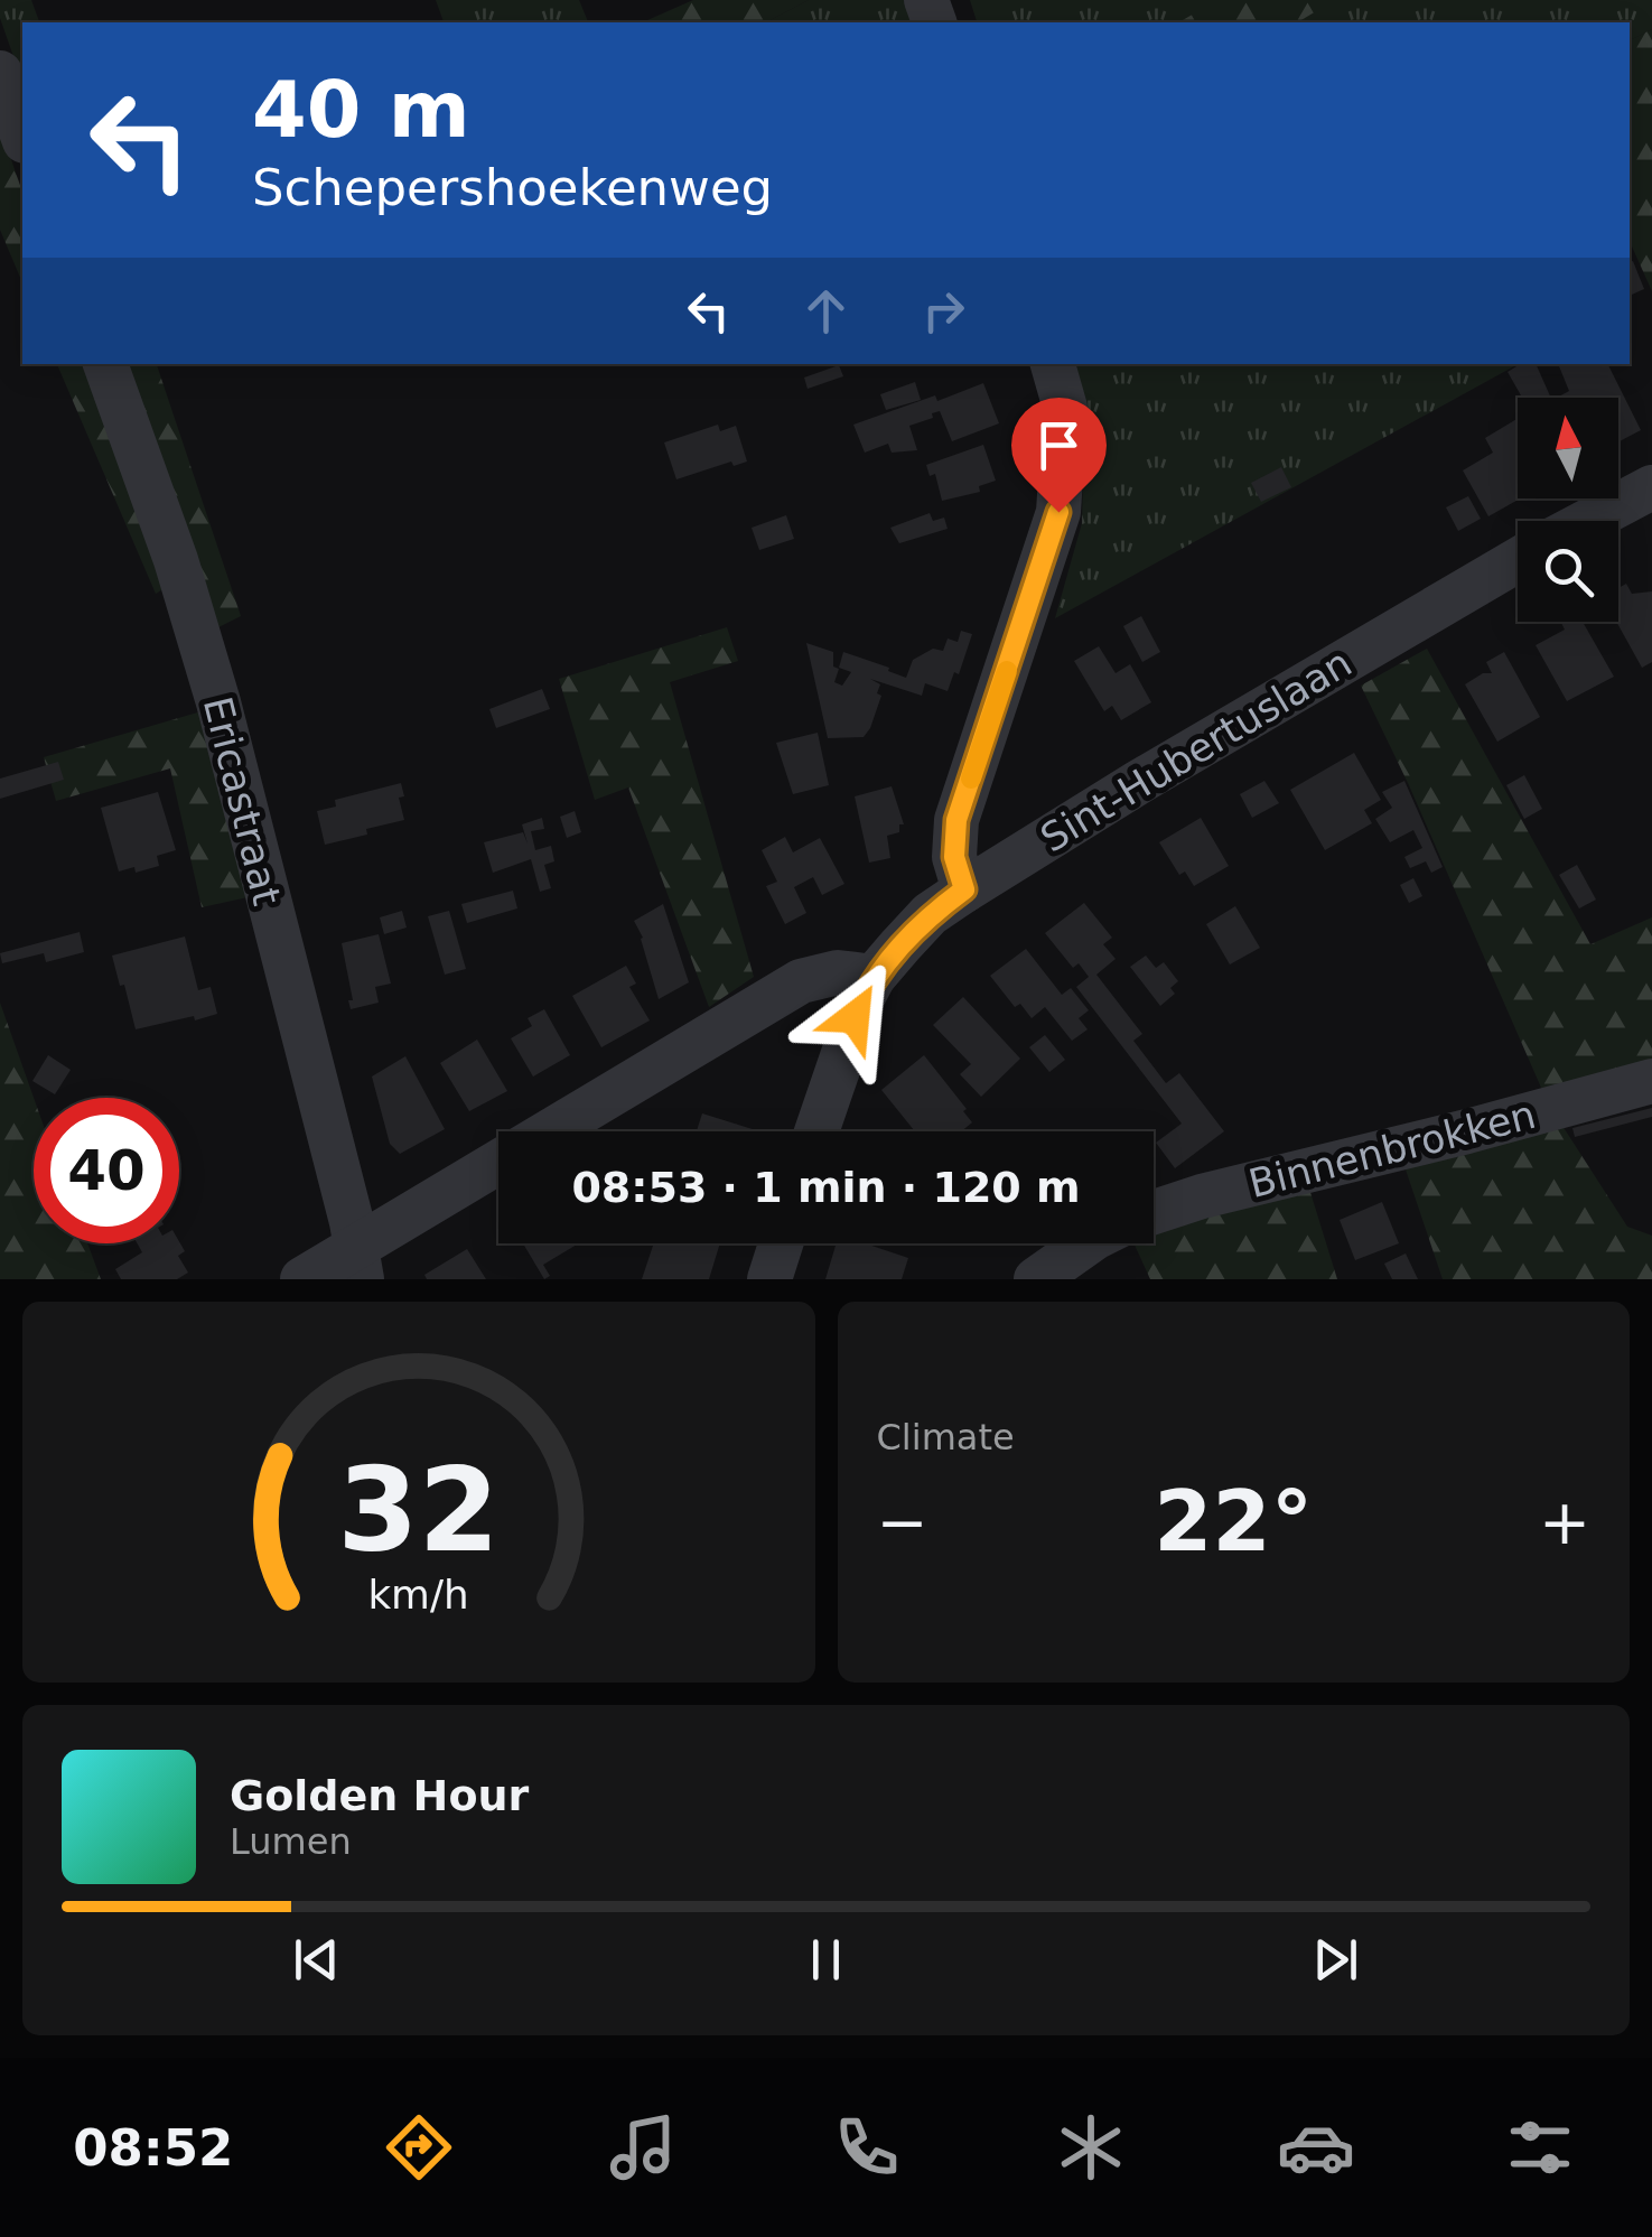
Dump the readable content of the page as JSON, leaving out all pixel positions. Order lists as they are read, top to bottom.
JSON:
{
  "streets": {
    "street": ["Sint-Hubertuslaan", "Ericastraat", "Binnenbrokken"]
  },
  "north": "top",
  "page": {
    "turn": ["40 m", "Schepershoekenweg"],
    "limit": "40",
    "trip": "08:53 · 1 min · 120 m",
    "tile": "Climate",
    "heat": ["−", "22°", "+"],
    "song": ["Golden Hour", "Lumen"],
    "tabs": "08:52",
    "gauge": ["32", "km/h"]
  }
}
